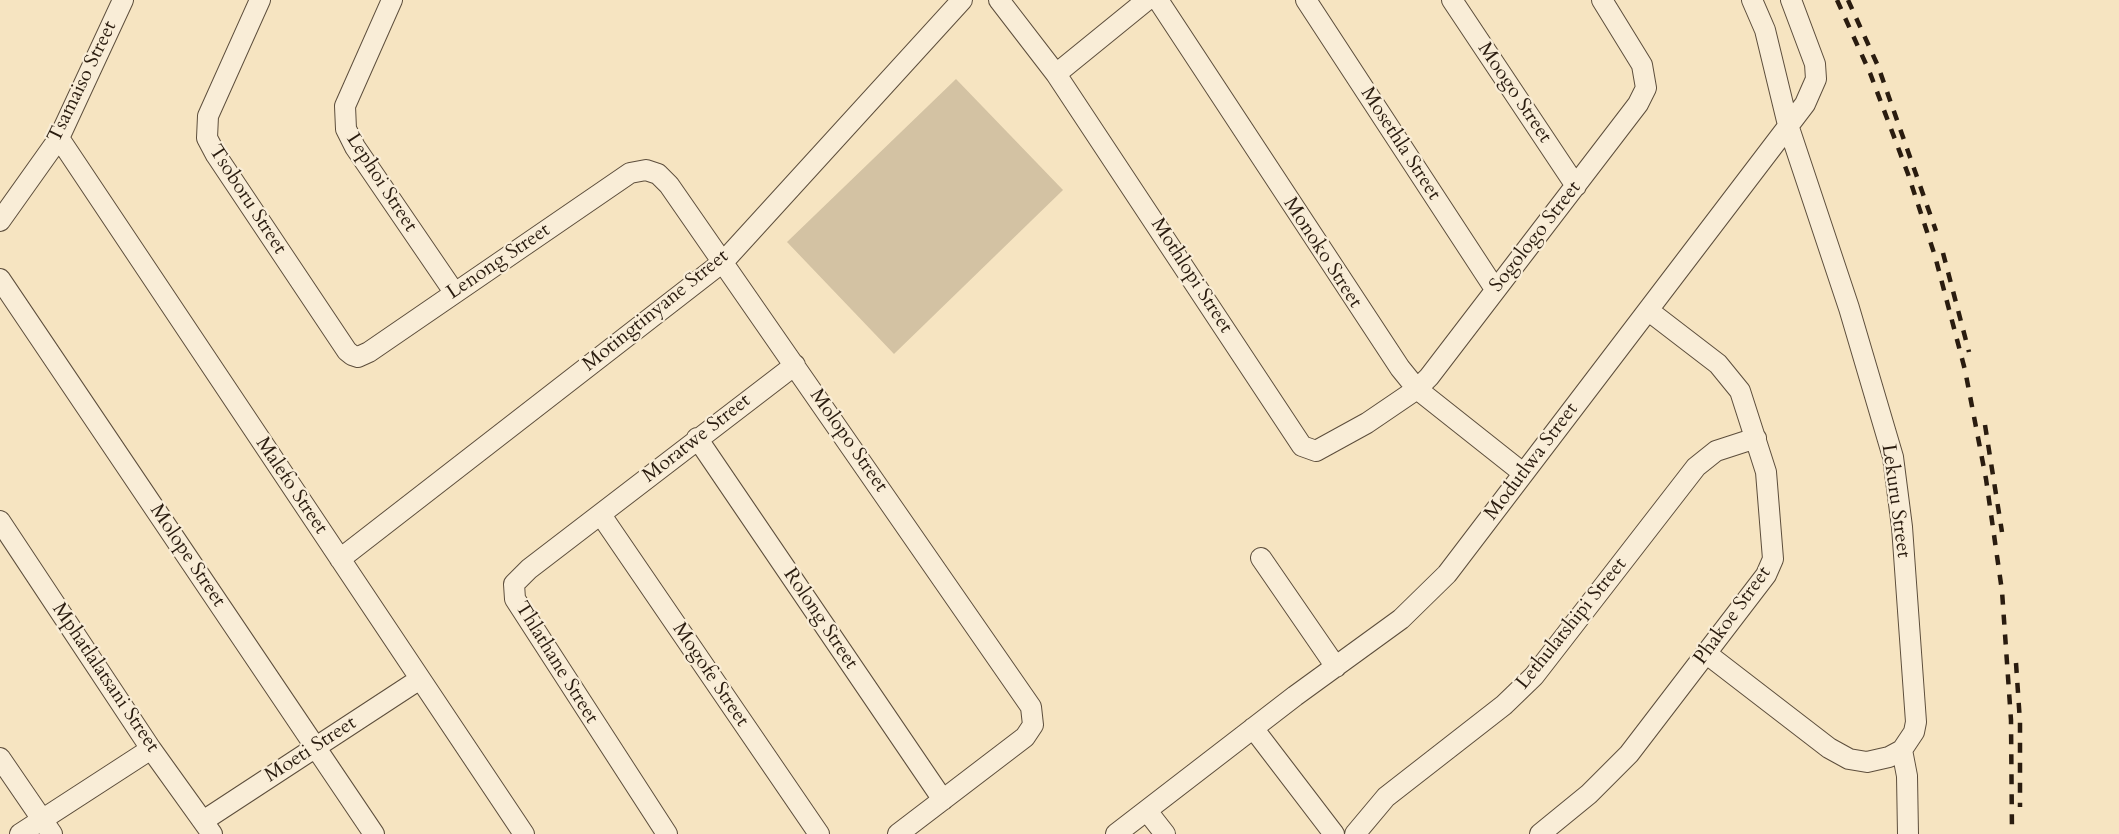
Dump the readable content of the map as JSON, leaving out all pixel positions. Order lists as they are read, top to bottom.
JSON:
{
  "streets": {
    "street": [
      "Tsamaiso Street",
      "Moogo Street",
      "Mosethla Street",
      "Lephoi Street",
      "Tsoboru Street",
      "Sogologo Street",
      "Monoko Street",
      "Lenong Street",
      "Mothlopi Street",
      "Motingtinyane Street",
      "Moratwe Street",
      "Molopo Street",
      "Modutlwa Street",
      "Malefo Street",
      "Lekuru Street",
      "Molope Street",
      "Phakoe Street",
      "Rolong Street",
      "Lethulatshipi Street",
      "Thlathane Street",
      "Mogofe Street",
      "Mphatlalatsani Street",
      "Moeti Street"
    ]
  },
  "crossings": [
    ["Tsamaiso Street", "Malefo Street"],
    ["Moogo Street", "Sogologo Street"],
    ["Mosethla Street", "Sogologo Street"],
    ["Lephoi Street", "Lenong Street"],
    ["Tsoboru Street", "Lenong Street"],
    ["Sogologo Street", "Monoko Street"],
    ["Sogologo Street", "Mothlopi Street"],
    ["Monoko Street", "Mothlopi Street"],
    ["Monoko Street", "Modutlwa Street"],
    ["Lenong Street", "Molopo Street"],
    ["Motingtinyane Street", "Molopo Street"],
    ["Motingtinyane Street", "Malefo Street"],
    ["Moratwe Street", "Molopo Street"],
    ["Moratwe Street", "Rolong Street"],
    ["Moratwe Street", "Thlathane Street"],
    ["Moratwe Street", "Mogofe Street"],
    ["Molopo Street", "Rolong Street"],
    ["Modutlwa Street", "Lekuru Street"],
    ["Modutlwa Street", "Phakoe Street"],
    ["Malefo Street", "Moeti Street"],
    ["Molope Street", "Moeti Street"],
    ["Phakoe Street", "Lethulatshipi Street"],
    ["Thlathane Street", "Mogofe Street"],
    ["Mphatlalatsani Street", "Moeti Street"]
  ]
}
